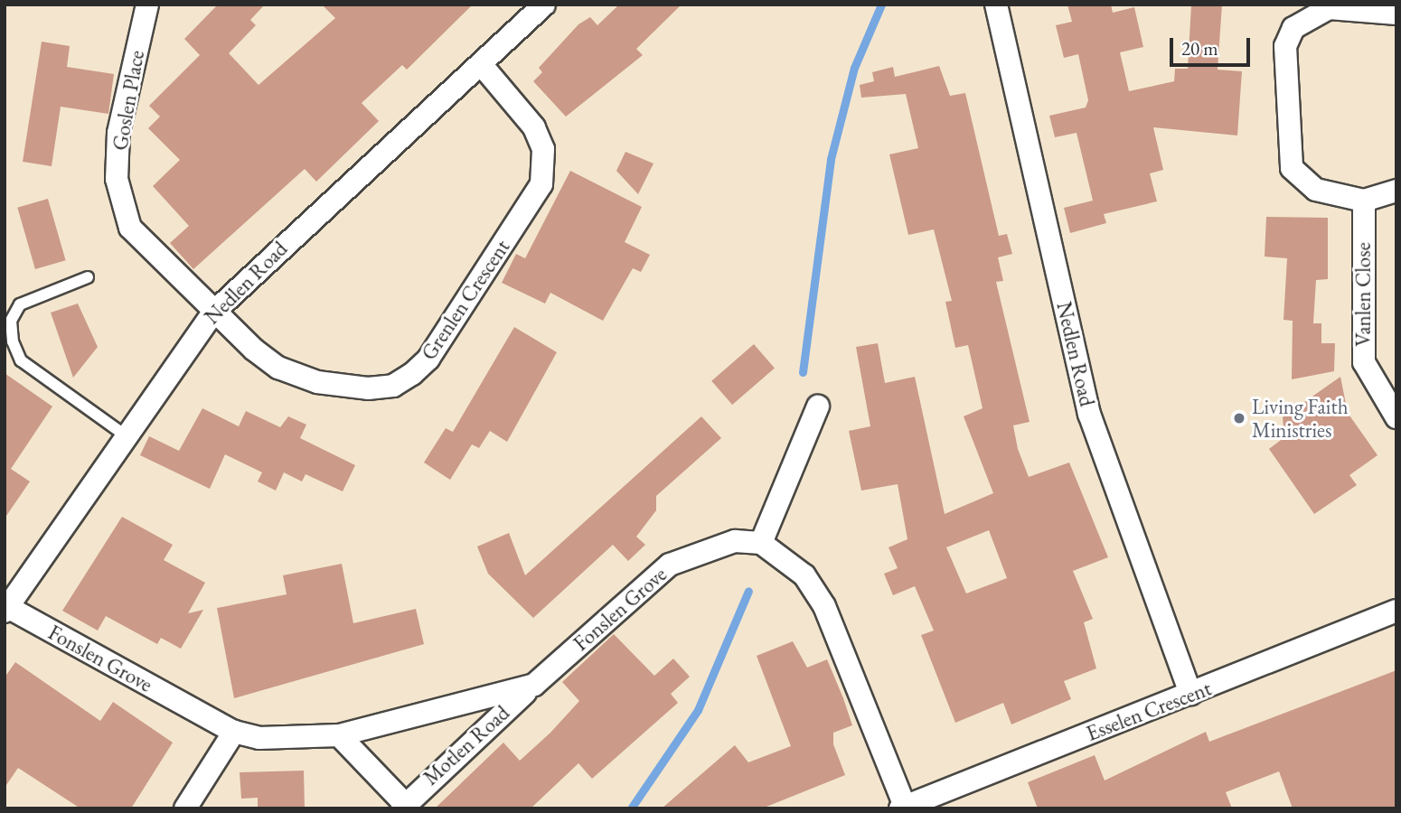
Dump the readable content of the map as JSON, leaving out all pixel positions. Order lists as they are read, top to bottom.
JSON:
{
  "streets": {
    "street": [
      "Goslen Place",
      "Nedlen Road",
      "Vanlen Close",
      "Grenlen Crescent",
      "Fonslen Grove",
      "Esselen Crescent",
      "Motlen Road"
    ]
  },
  "crossings": [
    ["Goslen Place", "Nedlen Road"],
    ["Goslen Place", "Grenlen Crescent"],
    ["Nedlen Road", "Grenlen Crescent"],
    ["Nedlen Road", "Fonslen Grove"],
    ["Nedlen Road", "Esselen Crescent"],
    ["Fonslen Grove", "Motlen Road"]
  ],
  "places": ["Living Faith Ministries"],
  "scale_bar": "20 m"
}
